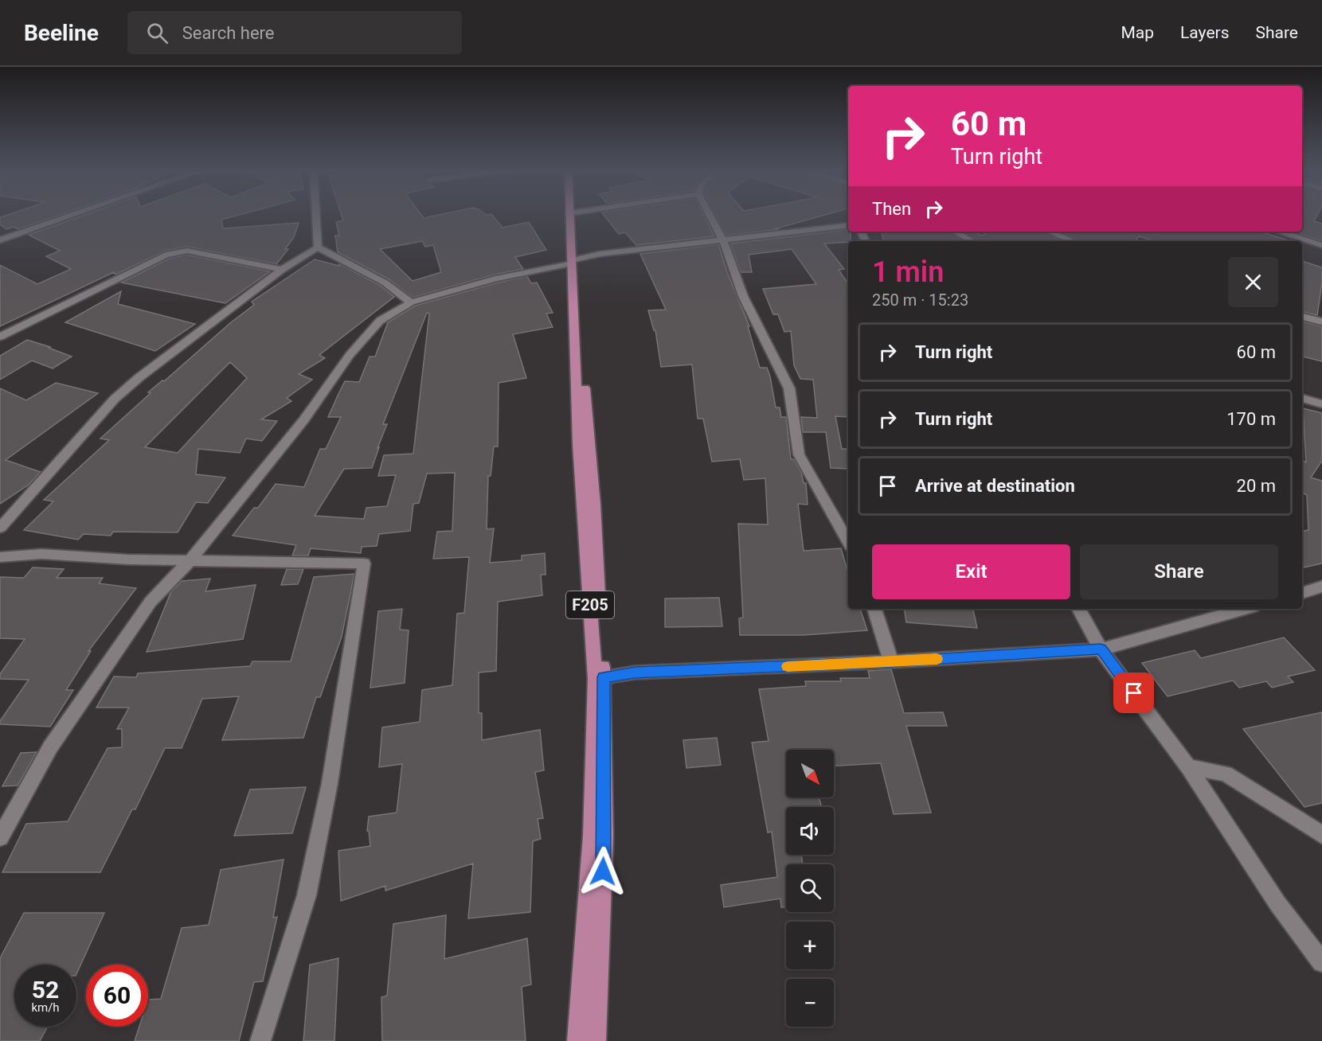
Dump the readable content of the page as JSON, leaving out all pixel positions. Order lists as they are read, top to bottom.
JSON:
{
  "streets": {
    "main road": ["F205"]
  },
  "north": "bottom right",
  "page": {
    "header": "Beeline",
    "search": "Search here",
    "nav": ["Map", "Layers", "Share"],
    "turn": ["60 m", "Turn right"],
    "then": "Then",
    "heading": ["1 min", "250 m · 15:23"],
    "list": [
      {
        "name": "Turn right",
        "value": "60 m"
      },
      {
        "name": "Turn right",
        "value": "170 m"
      },
      {
        "name": "Arrive at destination",
        "value": "20 m"
      }
    ],
    "buttons": ["Exit", "Share"],
    "map_buttons": ["+", "−"],
    "speed": "52 km/h",
    "limit": "60"
  }
}
